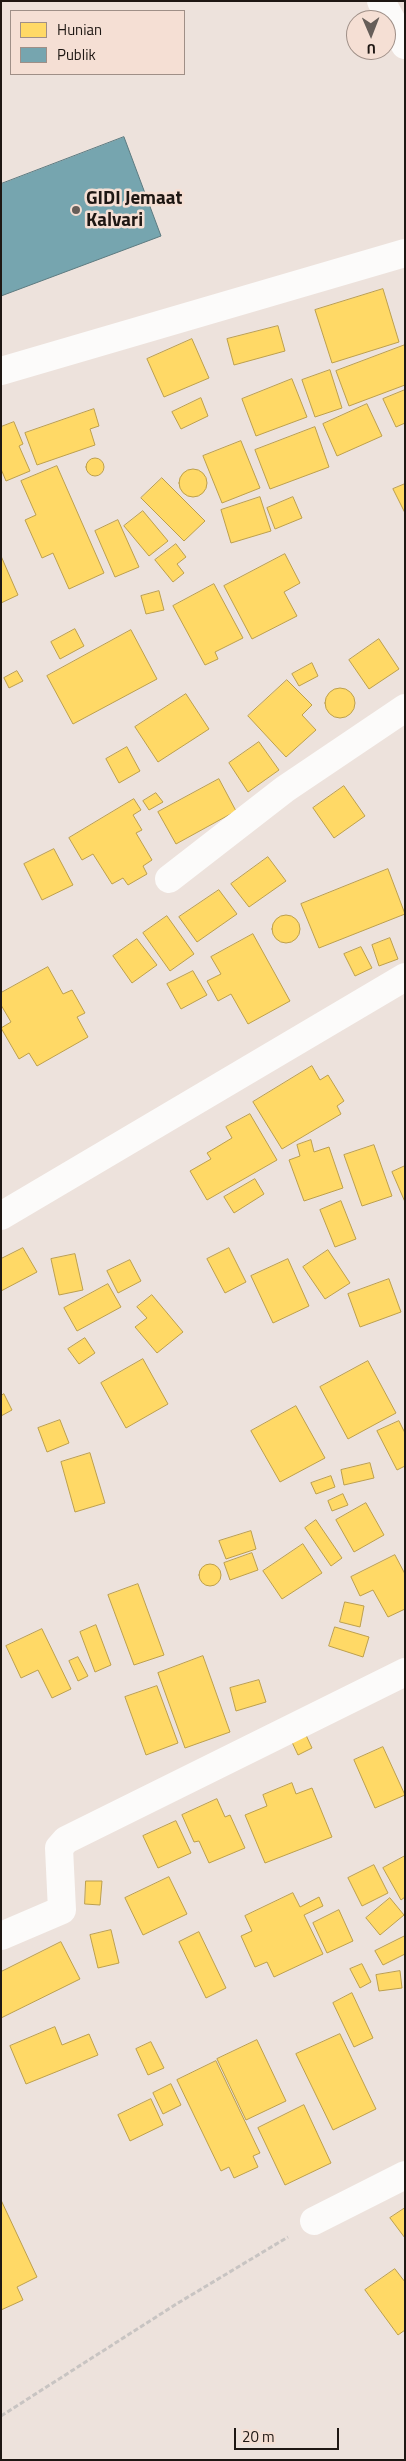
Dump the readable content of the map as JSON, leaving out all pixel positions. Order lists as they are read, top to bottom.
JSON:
{
  "places": ["GIDI Jemaat Kalvari"],
  "legend": ["Hunian", "Publik"],
  "scale_bar": "20 m",
  "north": "bottom"
}
